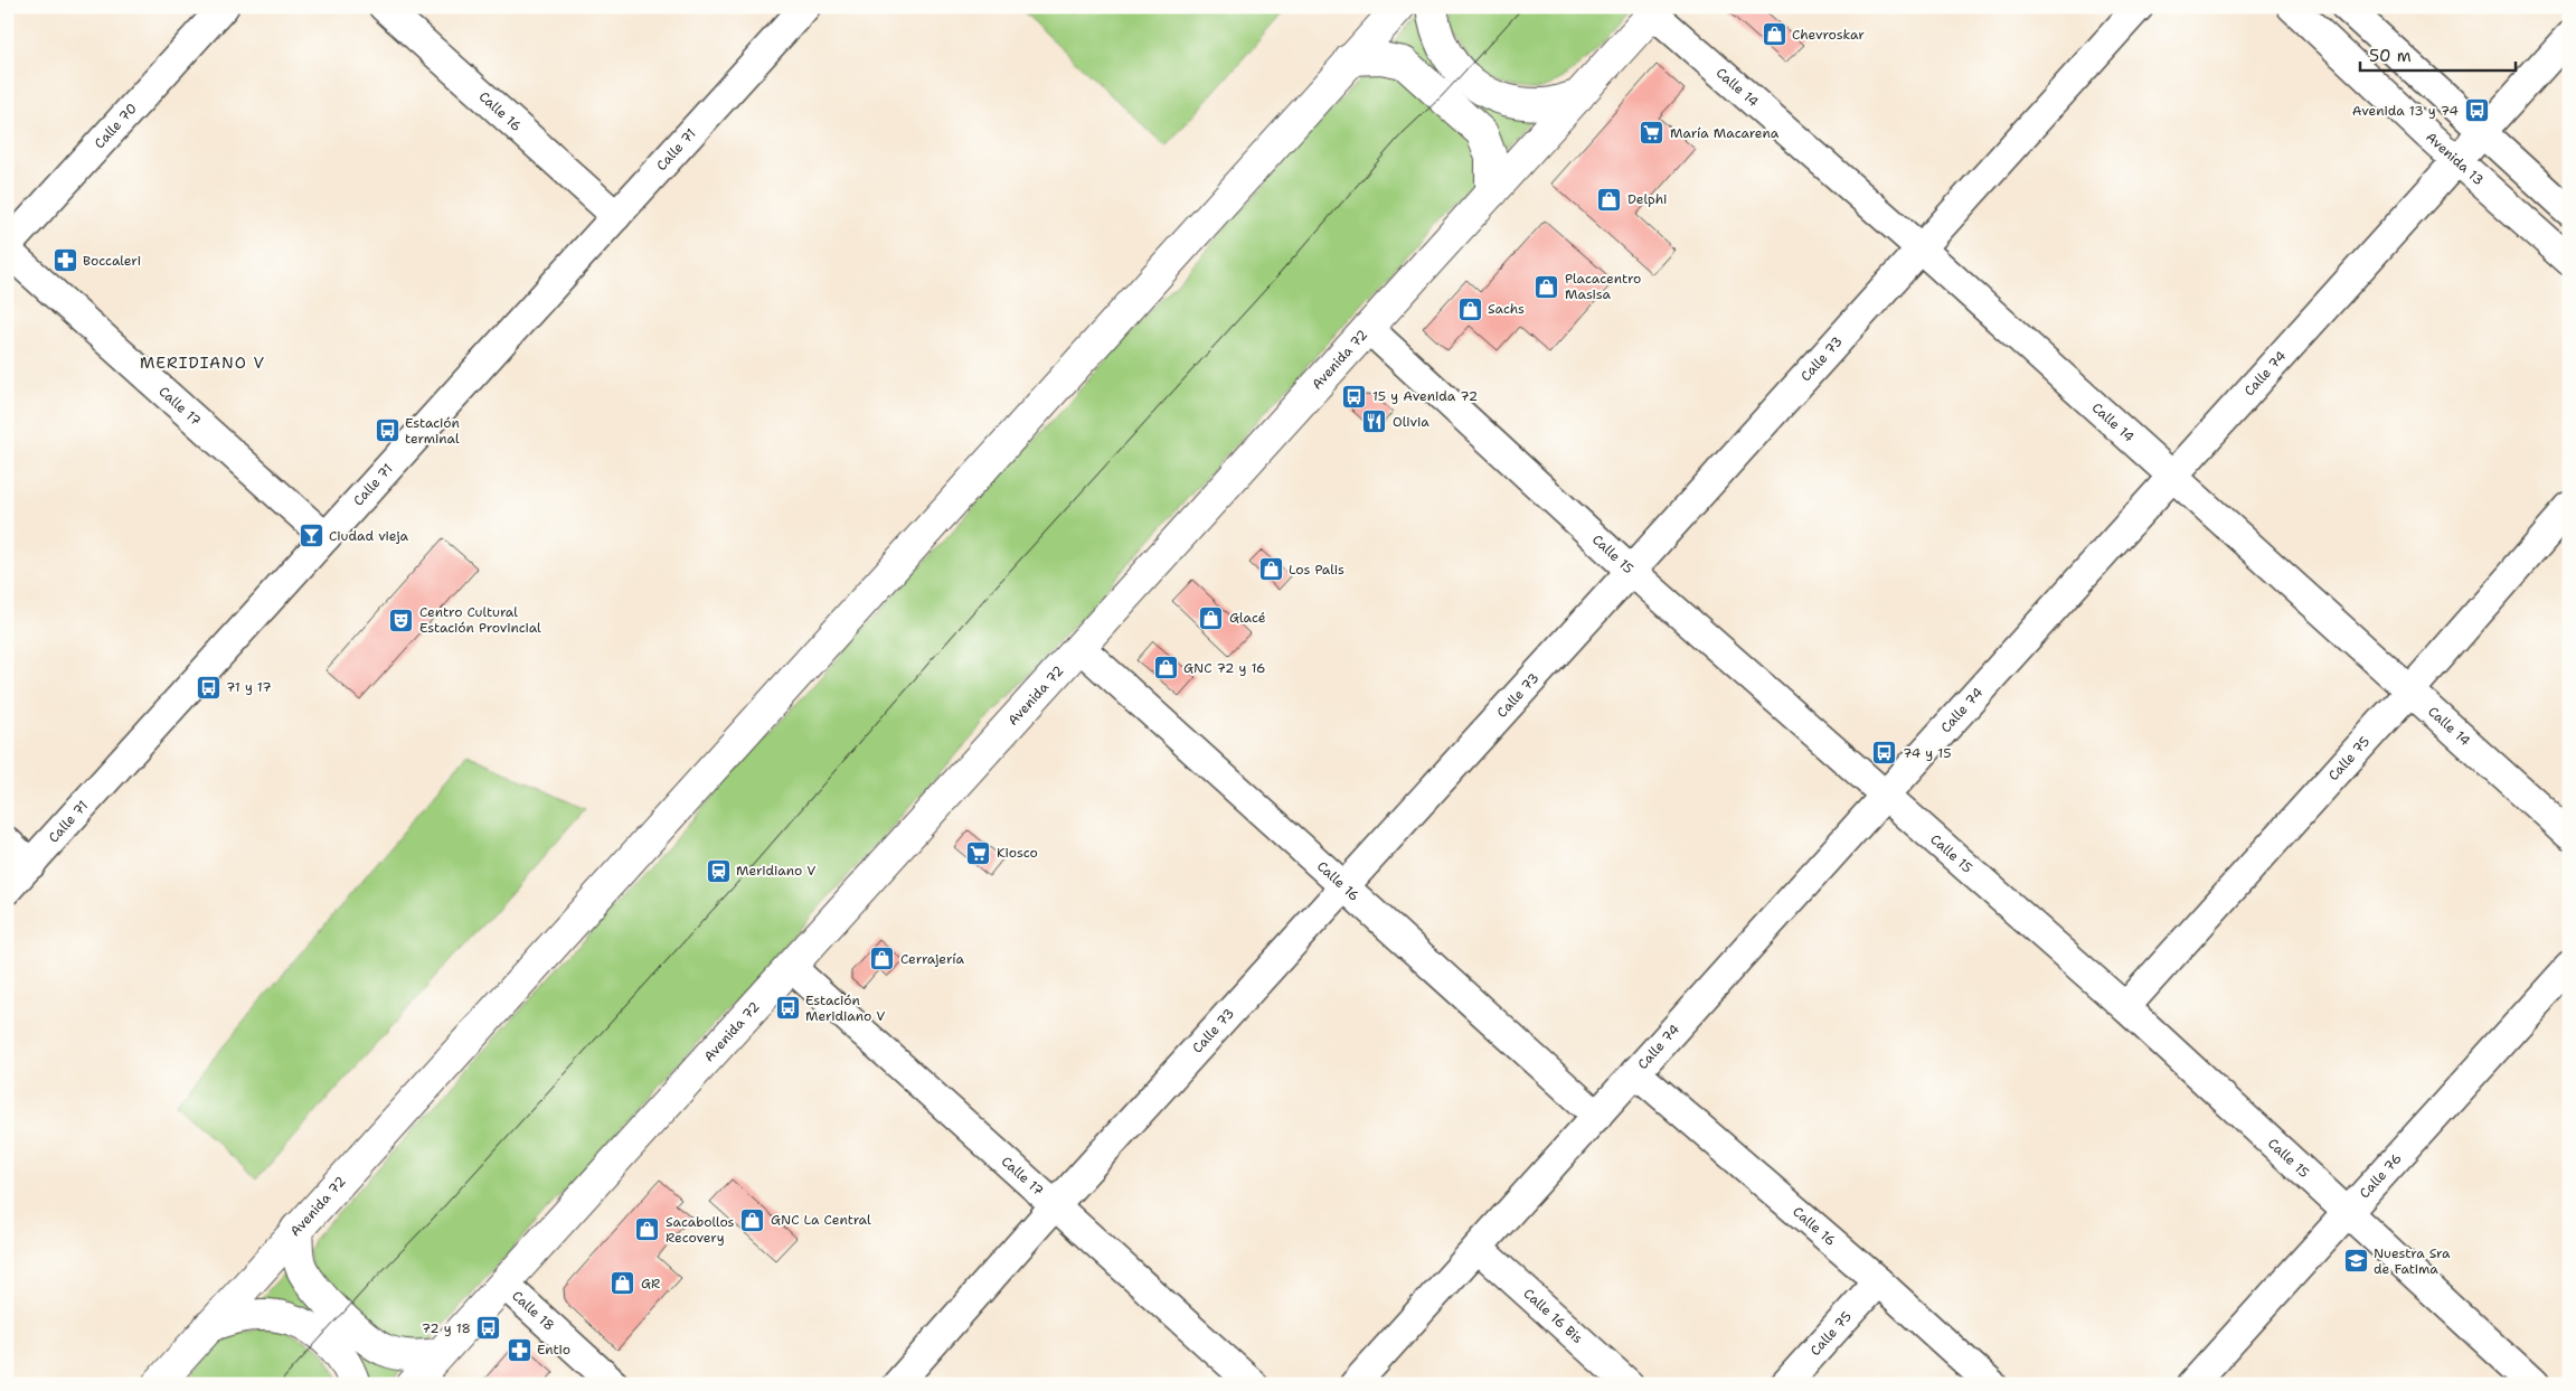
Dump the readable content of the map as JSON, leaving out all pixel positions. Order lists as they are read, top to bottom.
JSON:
{
  "streets": {
    "highway": ["Avenida 72"],
    "street": [
      "Calle 14",
      "Calle 16",
      "Calle 70",
      "Calle 71",
      "Avenida 13",
      "Calle 73",
      "Calle 74",
      "Calle 17",
      "Calle 15",
      "Calle 75",
      "Calle 76",
      "Calle 18",
      "Calle 16 Bis"
    ]
  },
  "crossings": [
    ["Calle 14", "Avenida 72"],
    ["Calle 14", "Calle 73"],
    ["Calle 14", "Calle 74"],
    ["Calle 14", "Calle 75"],
    ["Calle 16", "Calle 71"],
    ["Calle 16", "Avenida 72"],
    ["Calle 16", "Calle 73"],
    ["Calle 16", "Calle 74"],
    ["Calle 16", "Calle 75"],
    ["Calle 71", "Calle 17"],
    ["Avenida 13", "Calle 74"],
    ["Avenida 72", "Calle 17"],
    ["Avenida 72", "Calle 15"],
    ["Avenida 72", "Calle 18"],
    ["Calle 73", "Calle 17"],
    ["Calle 73", "Calle 15"],
    ["Calle 74", "Calle 15"],
    ["Calle 74", "Calle 16 Bis"],
    ["Calle 15", "Calle 75"],
    ["Calle 15", "Calle 76"]
  ],
  "districts": ["MERIDIANO V"],
  "places": {
    "shop": [
      "Chevroskar",
      "Delphi",
      "Placacentro Masisa",
      "Sachs",
      "Los Palis",
      "Glacé",
      "GNC 72 y 16",
      "Cerrajería",
      "GNC La Central",
      "Sacabollos Recovery",
      "GR"
    ],
    "bus stop": [
      "Avenida 13 y 74",
      "15 y Avenida 72",
      "Estación terminal",
      "71 y 17",
      "74 y 15",
      "Estación Meridiano V",
      "72 y 18"
    ],
    "supermarket": ["María Macarena", "Kiosco"],
    "pharmacy": ["Boccaleri", "Entio"],
    "restaurant": ["Olivia"],
    "bar": ["Ciudad vieja"],
    "theatre": ["Centro Cultural Estación Provincial"],
    "station": ["Meridiano V"],
    "school or university": ["Nuestra Sra de Fatima"]
  },
  "scale_bar": "50 m"
}
